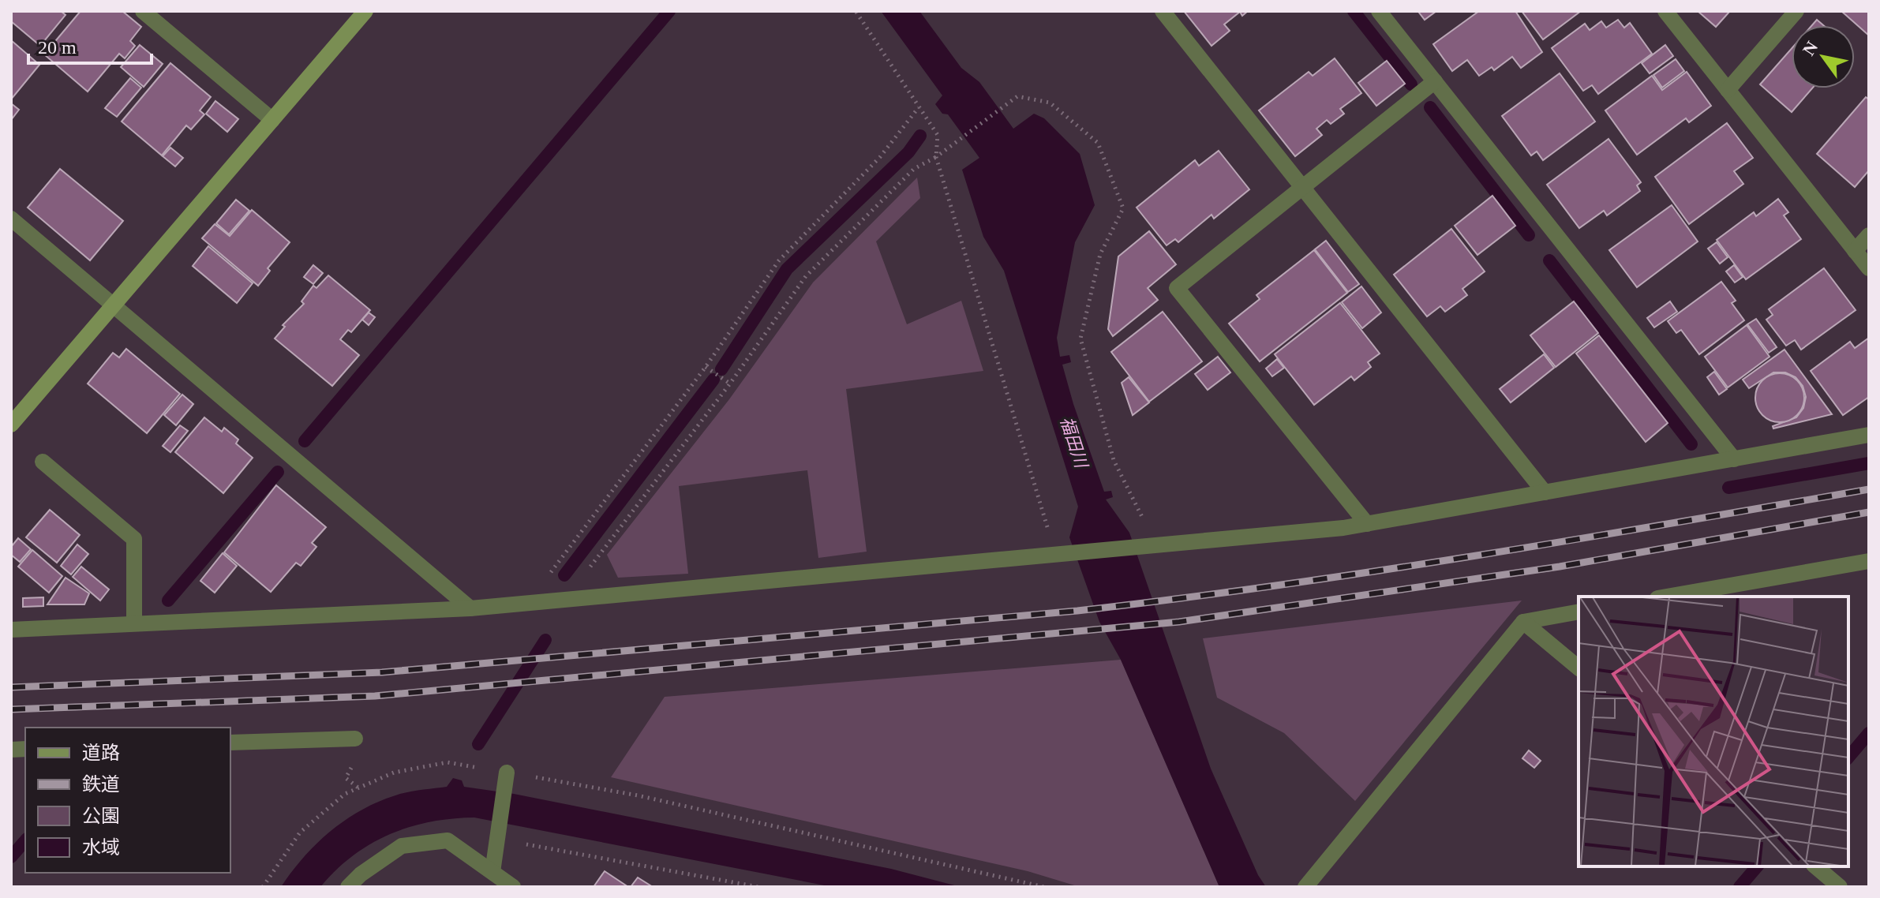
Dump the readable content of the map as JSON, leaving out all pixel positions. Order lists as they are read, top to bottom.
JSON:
{
  "water": ["福田川"],
  "legend": [
    "道路",
    "鉄道",
    "公園",
    "水域"
  ],
  "scale_bar": "20 m",
  "north": "top left"
}
